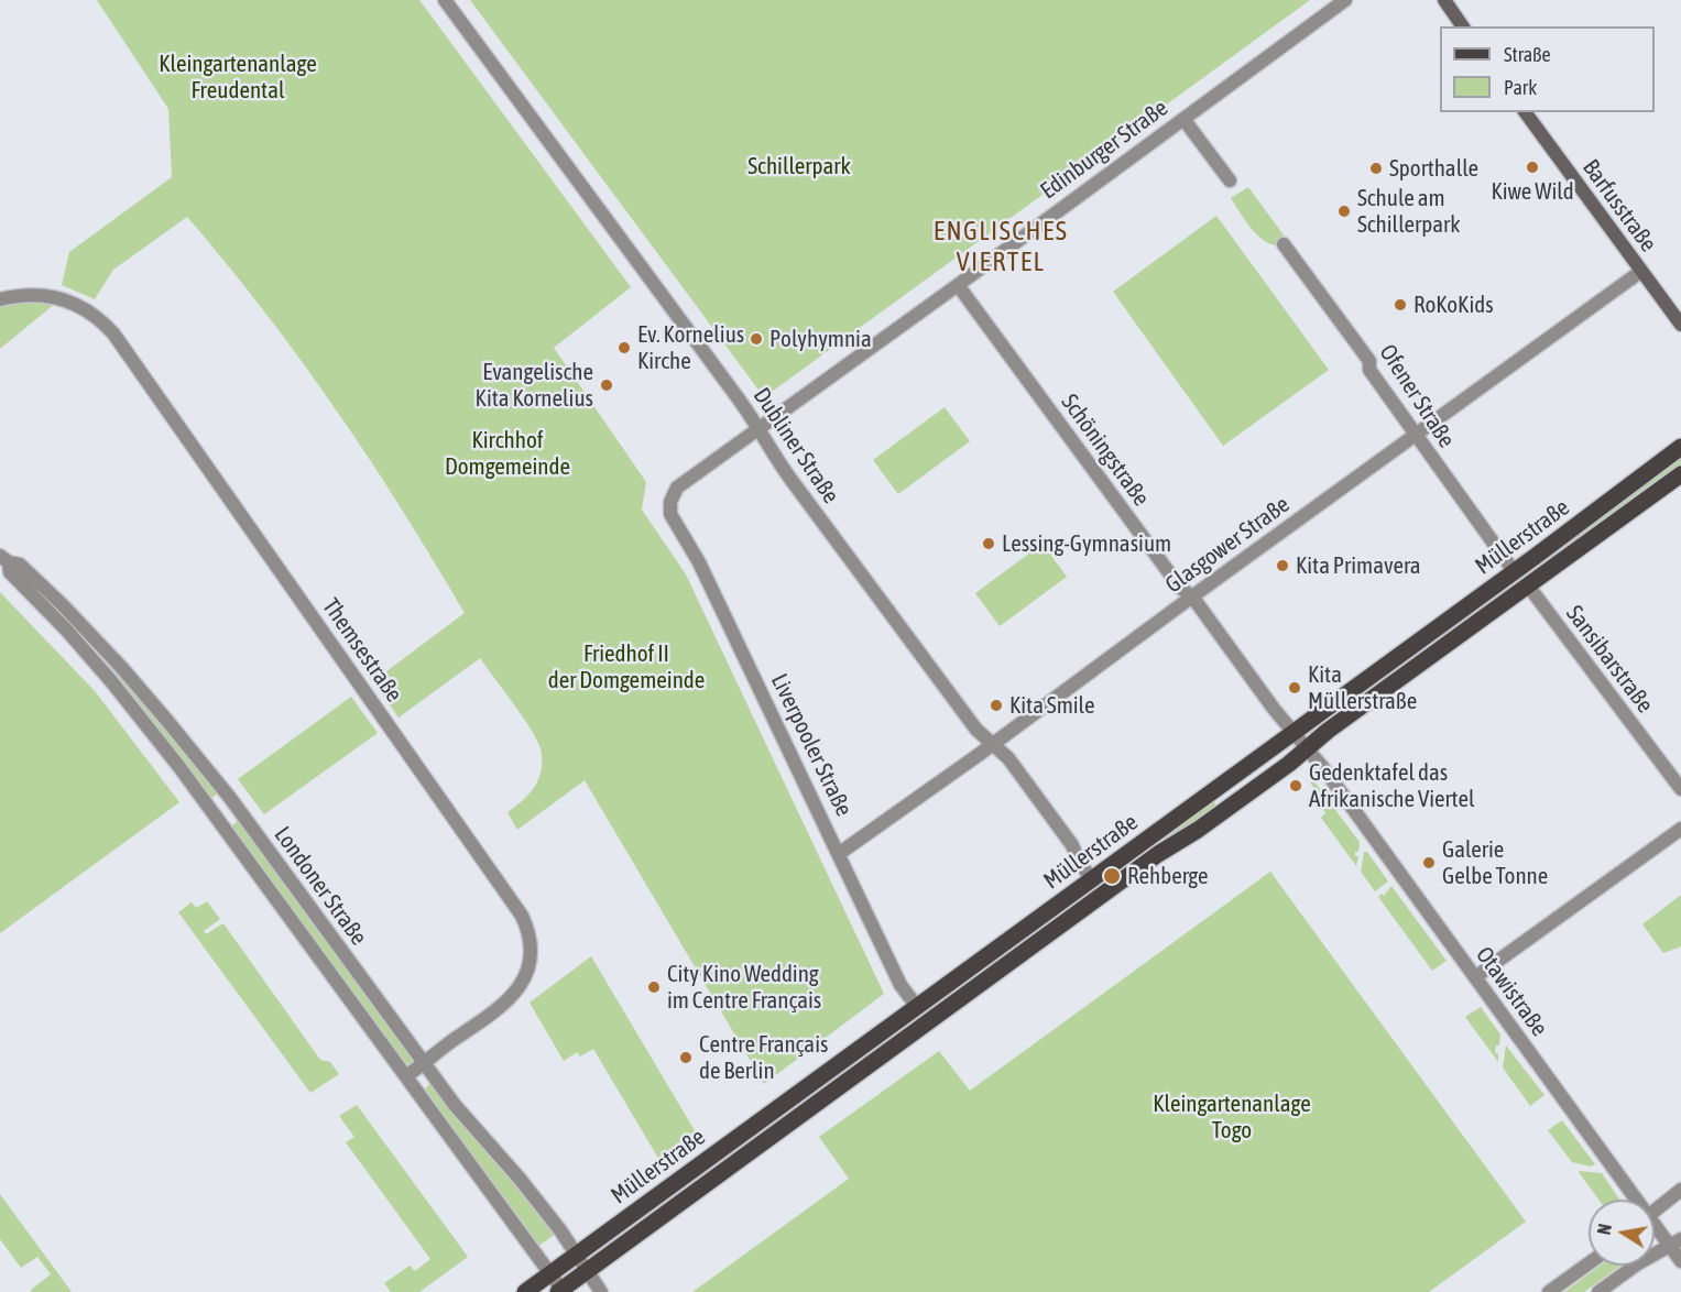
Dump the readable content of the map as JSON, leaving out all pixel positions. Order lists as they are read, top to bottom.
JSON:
{
  "streets": {
    "main road": ["Barfusstraße", "Müllerstraße"],
    "street": [
      "Edinburger Straße",
      "Ofener Straße",
      "Dubliner Straße",
      "Schöningstraße",
      "Glasgower Straße",
      "Themsestraße",
      "Sansibarstraße",
      "Liverpooler Straße",
      "Londoner Straße",
      "Otawistraße"
    ]
  },
  "crossings": [
    ["Edinburger Straße", "Dubliner Straße"],
    ["Edinburger Straße", "Schöningstraße"],
    ["Edinburger Straße", "Liverpooler Straße"],
    ["Barfusstraße", "Glasgower Straße"],
    ["Ofener Straße", "Müllerstraße"],
    ["Ofener Straße", "Glasgower Straße"],
    ["Dubliner Straße", "Müllerstraße"],
    ["Dubliner Straße", "Glasgower Straße"],
    ["Schöningstraße", "Müllerstraße"],
    ["Schöningstraße", "Glasgower Straße"],
    ["Schöningstraße", "Otawistraße"],
    ["Müllerstraße", "Sansibarstraße"],
    ["Müllerstraße", "Liverpooler Straße"],
    ["Müllerstraße", "Londoner Straße"],
    ["Müllerstraße", "Otawistraße"],
    ["Glasgower Straße", "Liverpooler Straße"],
    ["Themsestraße", "Londoner Straße"]
  ],
  "districts": ["ENGLISCHES VIERTEL"],
  "parks": [
    "Kleingartenanlage Freudental",
    "Schillerpark",
    "Kirchhof Domgemeinde",
    "Friedhof II der Domgemeinde",
    "Kleingartenanlage Togo"
  ],
  "places": [
    "Kiwe Wild",
    "Sporthalle",
    "Schule am Schillerpark",
    "RoKoKids",
    "Polyhymnia",
    "Ev. Kornelius Kirche",
    "Evangelische Kita Kornelius",
    "Lessing-Gymnasium",
    "Kita Primavera",
    "Kita Müllerstraße",
    "Kita Smile",
    "Gedenktafel das Afrikanische Viertel",
    "Galerie Gelbe Tonne",
    "Rehberge",
    "City Kino Wedding im Centre Français",
    "Centre Français de Berlin"
  ],
  "legend": ["Straße", "Park"],
  "north": "left"
}
